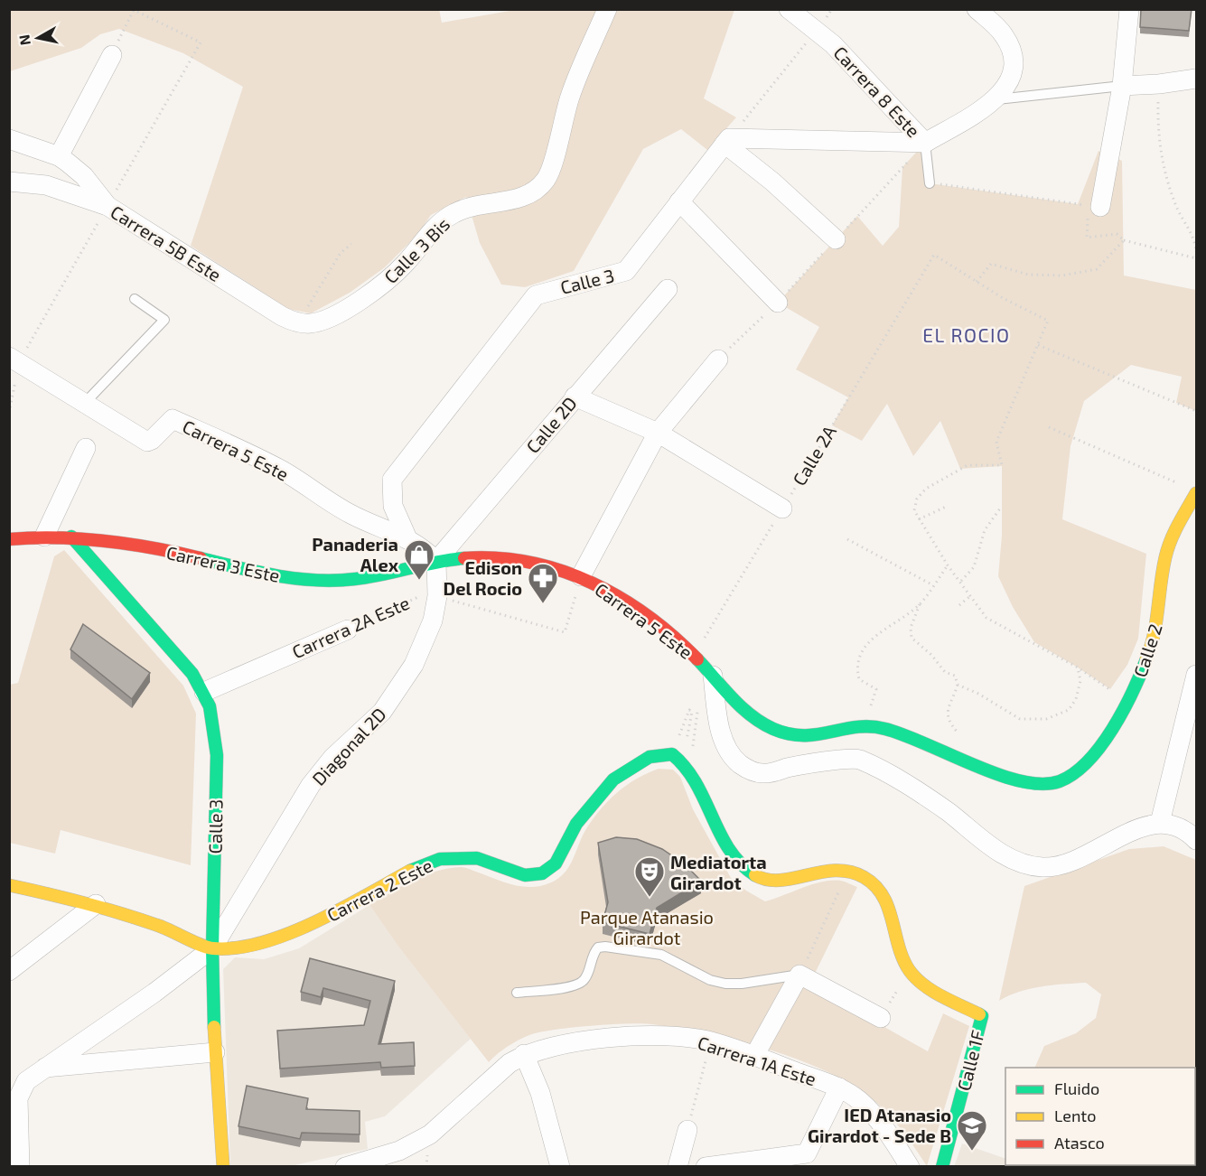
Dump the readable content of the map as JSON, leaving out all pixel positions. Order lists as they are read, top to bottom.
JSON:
{
  "streets": {
    "street": [
      "Carrera 8 Este",
      "Carrera 5B Este",
      "Calle 3 Bis",
      "Calle 3",
      "Calle 2D",
      "Carrera 5 Este",
      "Carrera 3 Este",
      "Carrera 2A Este",
      "Calle 2",
      "Diagonal 2D",
      "Carrera 2 Este",
      "Carrera 1A Este",
      "Calle 1F"
    ],
    "path": ["Calle 2A"]
  },
  "crossings": [
    ["Carrera 5B Este", "Calle 3 Bis"],
    ["Calle 3", "Carrera 5 Este"],
    ["Calle 3", "Carrera 3 Este"],
    ["Calle 3", "Carrera 2A Este"],
    ["Calle 3", "Diagonal 2D"],
    ["Calle 3", "Carrera 2 Este"],
    ["Calle 2D", "Carrera 5 Este"],
    ["Calle 2D", "Carrera 3 Este"],
    ["Calle 2D", "Diagonal 2D"],
    ["Carrera 5 Este", "Calle 2A"],
    ["Carrera 5 Este", "Carrera 3 Este"],
    ["Carrera 5 Este", "Carrera 2A Este"],
    ["Carrera 5 Este", "Calle 2"],
    ["Carrera 5 Este", "Diagonal 2D"],
    ["Carrera 3 Este", "Diagonal 2D"],
    ["Carrera 2A Este", "Diagonal 2D"],
    ["Diagonal 2D", "Carrera 2 Este"]
  ],
  "districts": ["EL ROCIO"],
  "parks": ["Parque Atanasio Girardot"],
  "places": {
    "shop": ["Panaderia Alex"],
    "pharmacy": ["Edison Del Rocio"],
    "theatre": ["Mediatorta Girardot"],
    "school or university": ["IED Atanasio Girardot - Sede B"]
  },
  "legend": ["Fluido", "Lento", "Atasco"],
  "north": "left"
}
